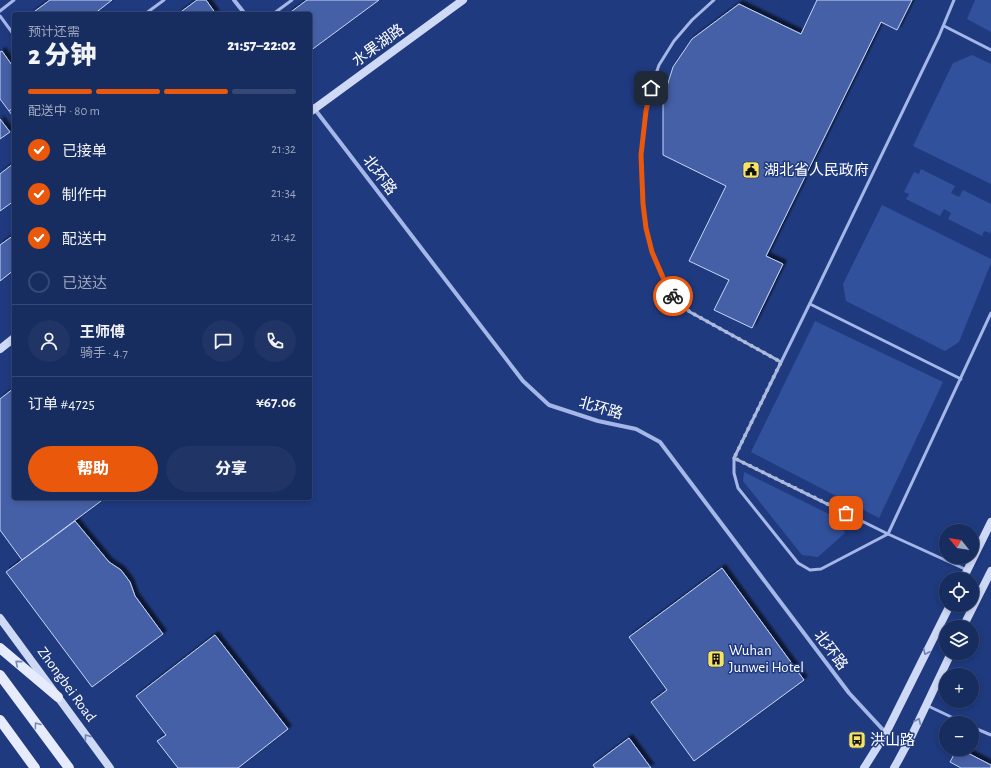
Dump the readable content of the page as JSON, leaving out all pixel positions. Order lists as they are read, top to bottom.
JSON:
{
  "streets": {
    "main road": ["水果湖路", "Zhongbei Road"],
    "street": ["北环路"]
  },
  "crossings": [
    ["水果湖路", "北环路"]
  ],
  "places": {
    "public building": ["湖北省人民政府"],
    "building": ["Wuhan Junwei Hotel"],
    "bus stop": ["洪山路"]
  },
  "north": "top left",
  "page": {
    "heading": ["2 分钟", "预计还需", "21:57–22:02"],
    "panel": [
      "王师傅",
      "骑手 · 4.7",
      "订单 #4725",
      "¥67.06"
    ],
    "bar": "配送中 · 80 m",
    "list": [
      ["已接单", "21:32"],
      ["制作中", "21:34"],
      ["配送中", "21:42"],
      "已送达"
    ],
    "buttons": ["帮助", "分享"],
    "map_buttons": ["+", "−"]
  }
}
